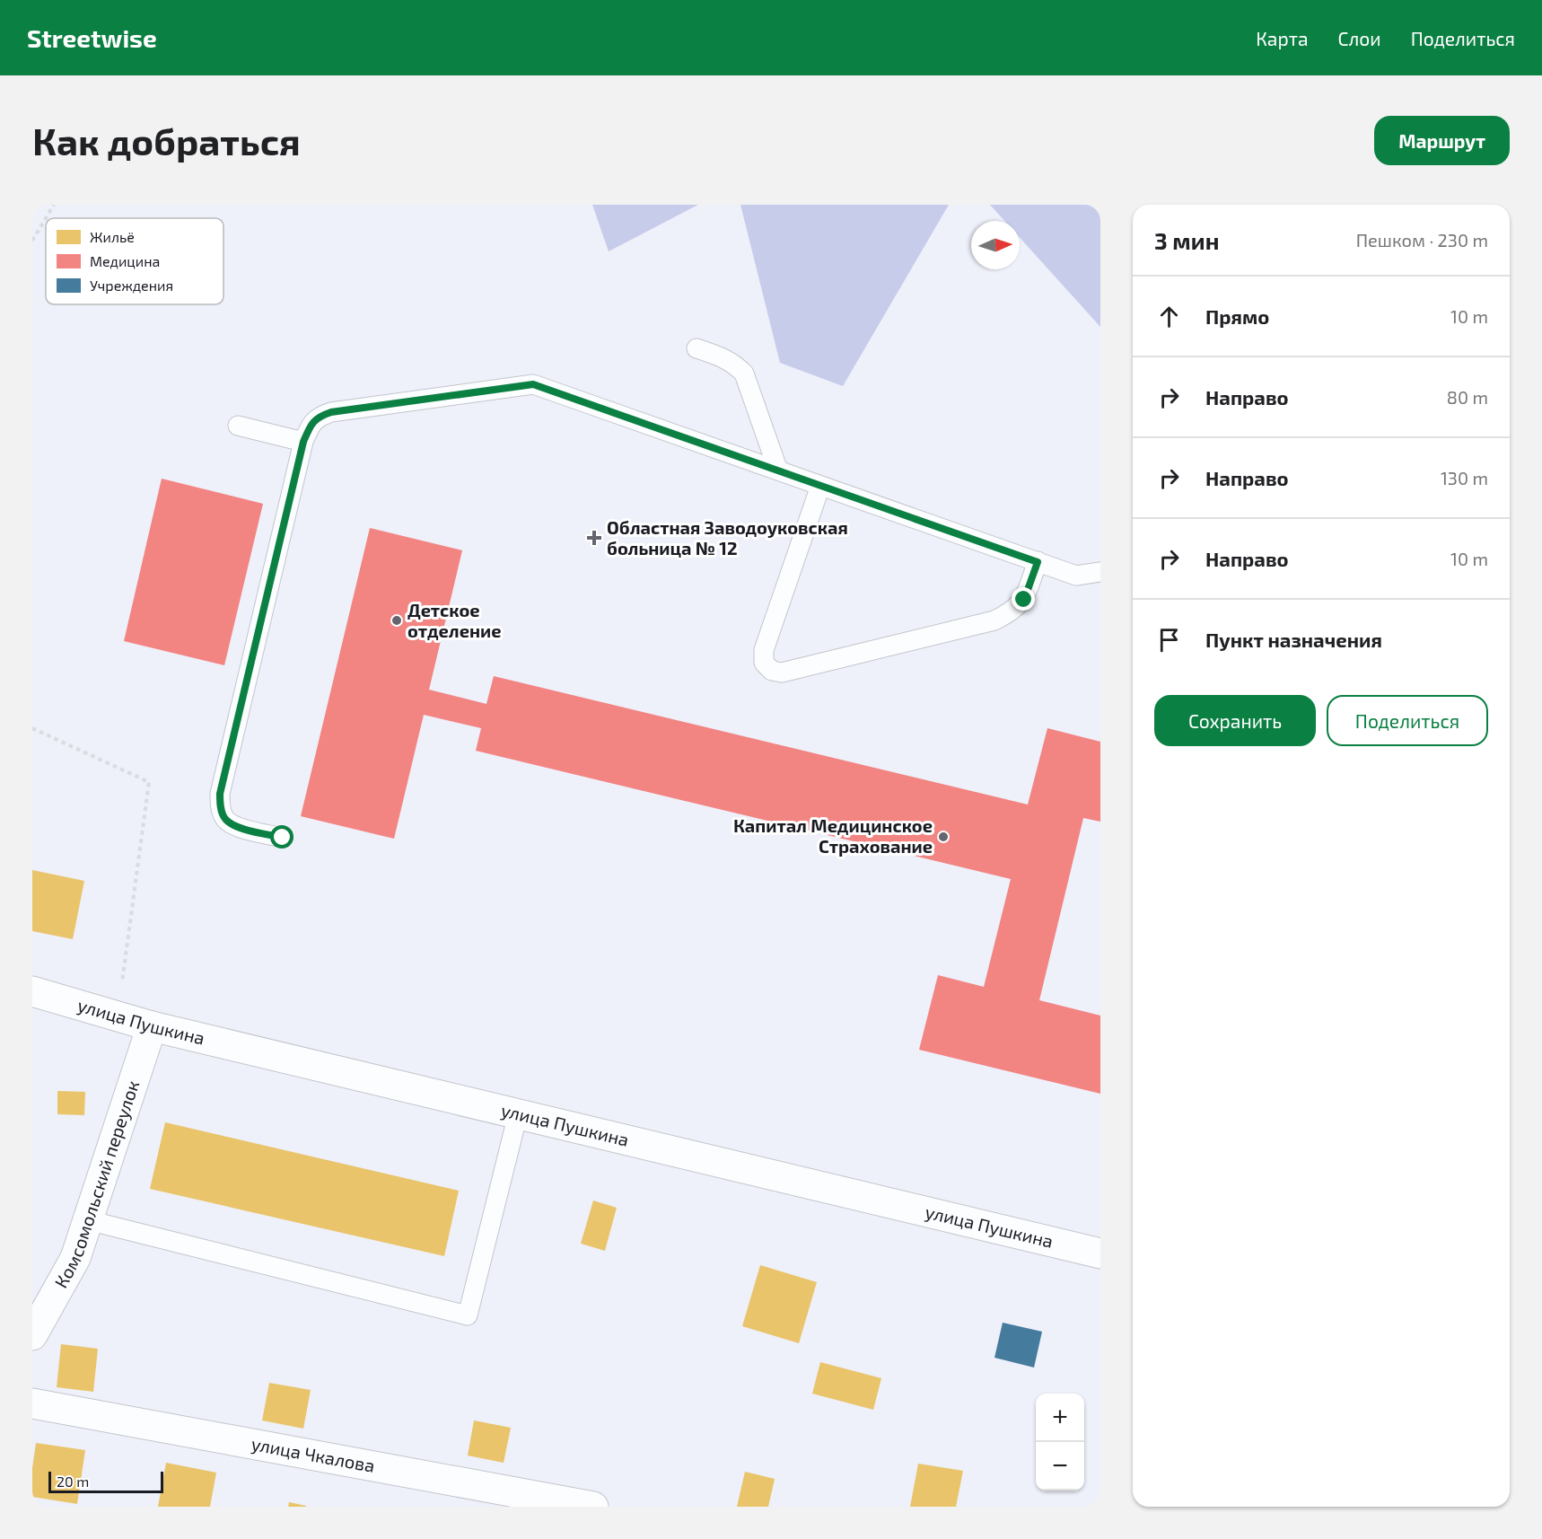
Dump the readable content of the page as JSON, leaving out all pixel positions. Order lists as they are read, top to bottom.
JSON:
{
  "streets": {
    "street": ["улица Пушкина", "Комсомольский переулок", "улица Чкалова"]
  },
  "crossings": [
    ["улица Пушкина", "Комсомольский переулок"]
  ],
  "places": {
    "health": ["Областная Заводоуковская больница № 12"],
    "other": ["Детское отделение", "Капитал Медицинское Страхование"]
  },
  "legend": ["Жильё", "Медицина", "Учреждения"],
  "scale_bar": "20 m",
  "north": "right",
  "page": {
    "header": "Streetwise",
    "nav": ["Карта", "Слои", "Поделиться"],
    "buttons": [
      "Маршрут",
      ["Сохранить", "Поделиться"]
    ],
    "title": "Как добраться",
    "heading": ["3 мин", "Пешком · 230 m"],
    "list": [
      ["Прямо", "10 m"],
      ["Направо", "80 m"],
      ["Направо", "130 m"],
      ["Направо", "10 m"],
      "Пункт назначения"
    ],
    "map_buttons": ["+", "−"],
    "scale": "20 m"
  }
}
